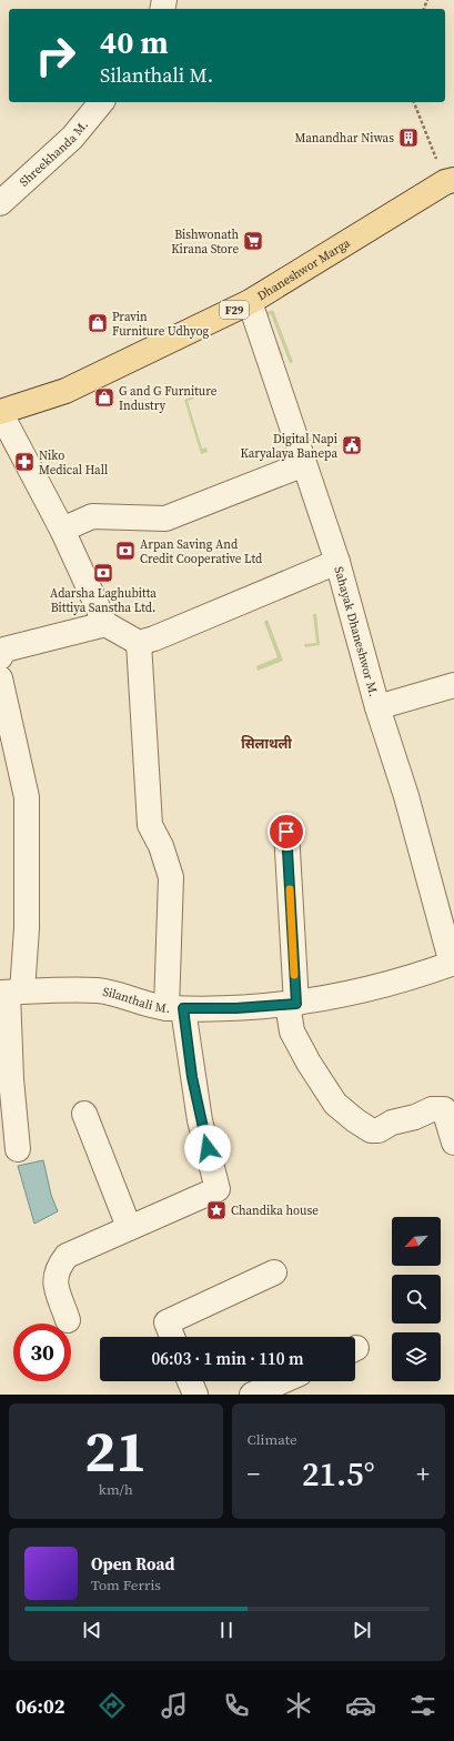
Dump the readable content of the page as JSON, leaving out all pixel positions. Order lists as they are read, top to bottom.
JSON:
{
  "streets": {
    "main road": ["Dhaneshwor Marga", "F29"],
    "street": ["Shreekhanda M.", "Sahayak Dhaneshwor M.", "Silanthali M."]
  },
  "crossings": [
    ["Dhaneshwor Marga", "Sahayak Dhaneshwor M."],
    ["Sahayak Dhaneshwor M.", "Silanthali M."]
  ],
  "districts": ["सिलाथली"],
  "places": {
    "building": ["Manandhar Niwas"],
    "supermarket": ["Bishwonath Kirana Store"],
    "shop": ["Pravin Furniture Udhyog", "G and G Furniture Industry"],
    "public building": ["Digital Napi Karyalaya Banepa"],
    "pharmacy": ["Niko Medical Hall"],
    "bank": ["Arpan Saving And Credit Cooperative Ltd", "Adarsha Laghubitta Bittiya Sanstha Ltd."],
    "place": ["Chandika house"]
  },
  "north": "bottom left",
  "page": {
    "turn": ["40 m", "Silanthali M."],
    "limit": "30",
    "trip": "06:03 · 1 min · 110 m",
    "tile": [
      ["21", "km/h"],
      "Climate"
    ],
    "heat": ["−", "21.5°", "+"],
    "song": ["Open Road", "Tom Ferris"],
    "tabs": "06:02"
  }
}
